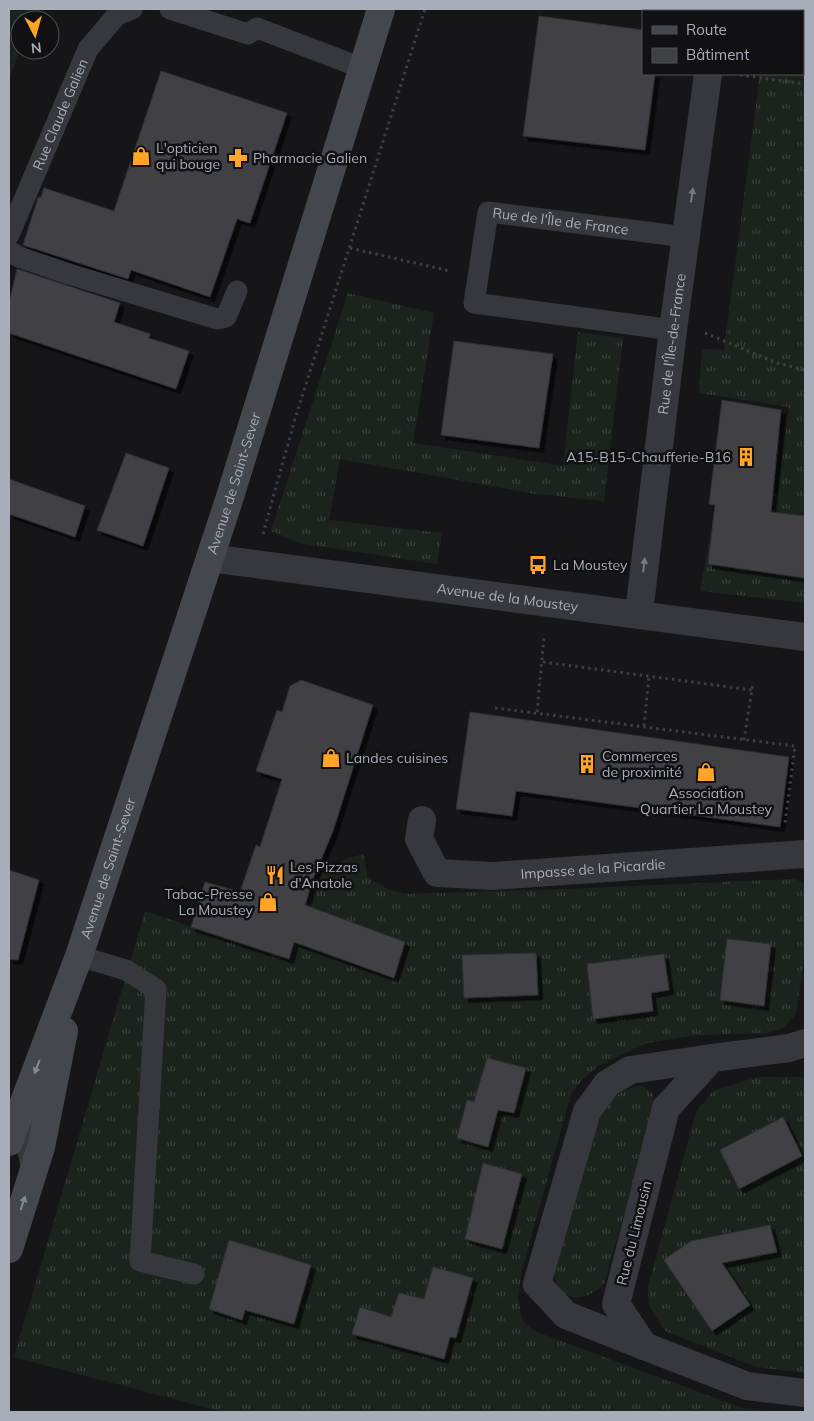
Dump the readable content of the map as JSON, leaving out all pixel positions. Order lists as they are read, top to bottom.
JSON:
{
  "streets": {
    "main road": ["Avenue de Saint-Sever"],
    "street": [
      "Rue de l'Île-de-France",
      "Avenue de la Moustey",
      "Impasse de la Picardie",
      "Rue du Limousin"
    ],
    "lane": ["Rue Claude Galien", "Rue de l'Île de France"]
  },
  "crossings": [
    ["Rue de l'Île de France", "Rue de l'Île-de-France"],
    ["Rue de l'Île-de-France", "Avenue de la Moustey"],
    ["Avenue de Saint-Sever", "Avenue de la Moustey"]
  ],
  "one_way": ["Rue de l'Île-de-France"],
  "places": {
    "shop": [
      "L'opticien qui bouge",
      "Landes cuisines",
      "Association Quartier La Moustey",
      "Tabac-Presse La Moustey"
    ],
    "pharmacy": ["Pharmacie Galien"],
    "building": ["A15-B15-Chaufferie-B16", "Commerces de proximité"],
    "bus stop": ["La Moustey"],
    "restaurant": ["Les Pizzas d'Anatole"]
  },
  "legend": ["Route", "Bâtiment"],
  "north": "bottom"
}
